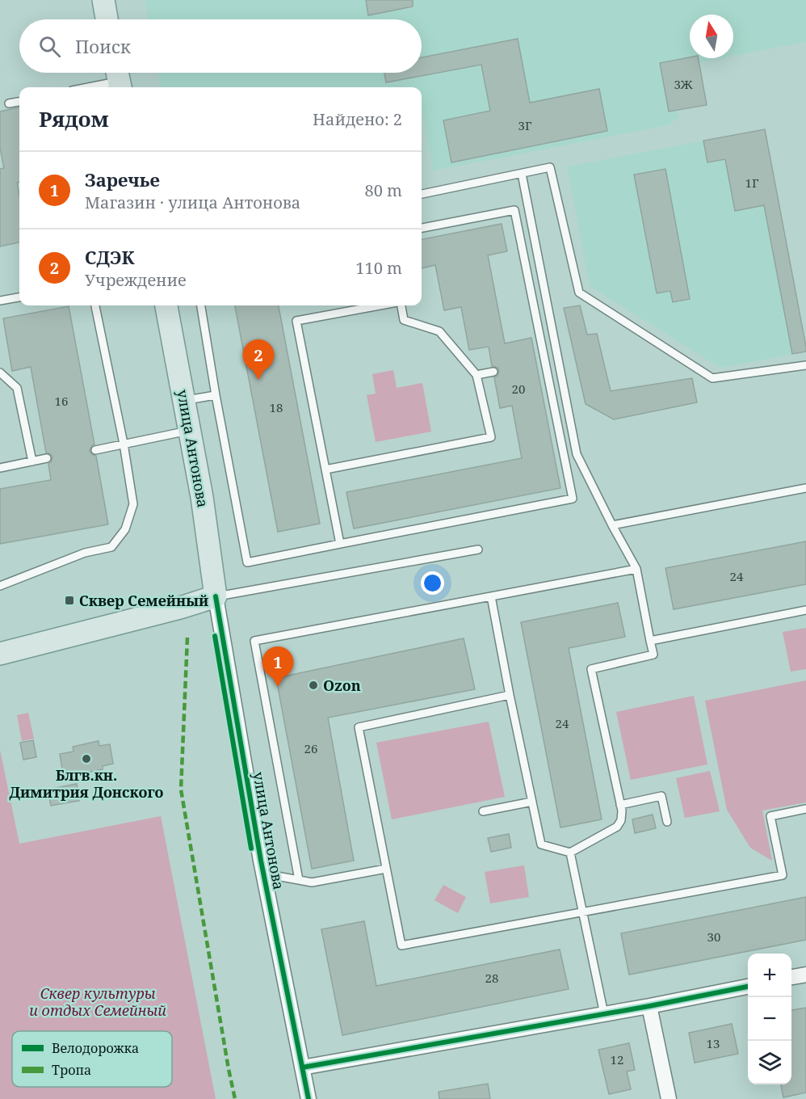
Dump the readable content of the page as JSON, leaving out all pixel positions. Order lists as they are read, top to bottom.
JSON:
{
  "streets": {
    "main road": ["улица Антонова"]
  },
  "parks": ["Сквер культуры и отдых Семейный"],
  "places": {
    "transit": ["Сквер Семейный"],
    "other": ["Ozon", "Блгв.кн. Димитрия Донского"]
  },
  "house_numbers": [
    "3Ж",
    "3Г",
    "1Г",
    "20",
    "16",
    "18",
    "24",
    "24",
    "26",
    "30",
    "28",
    "13",
    "12"
  ],
  "legend": ["Велодорожка", "Тропа"],
  "north": "top",
  "page": {
    "search": "Поиск",
    "heading": ["Рядом", "Найдено: 2"],
    "list": [
      {
        "mark": "1",
        "name": "Заречье",
        "note": "Магазин · улица Антонова",
        "value": "80 m"
      },
      {
        "mark": "2",
        "name": "СДЭК",
        "note": "Учреждение",
        "value": "110 m"
      }
    ],
    "pins": ["2", "1"],
    "map_buttons": ["+", "−"]
  }
}
